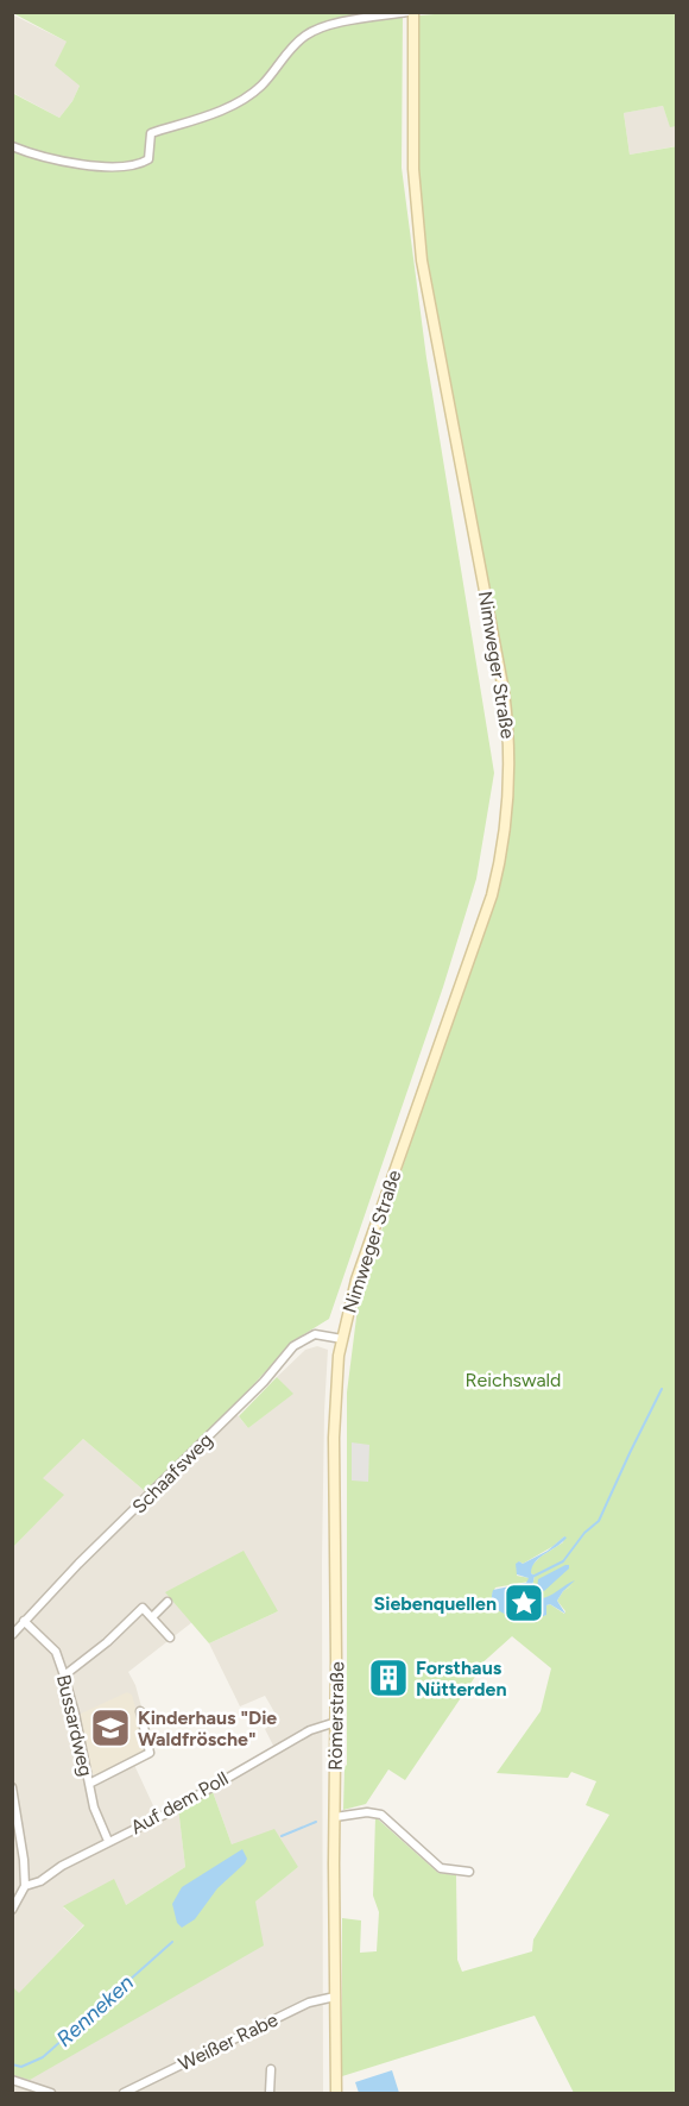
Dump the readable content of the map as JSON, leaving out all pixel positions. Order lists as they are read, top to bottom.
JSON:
{
  "streets": {
    "main road": ["Nimweger Straße", "Römerstraße"],
    "street": [
      "Schaafsweg",
      "Bussardweg",
      "Auf dem Poll",
      "Weißer Rabe"
    ]
  },
  "crossings": [
    ["Nimweger Straße", "Schaafsweg"],
    ["Nimweger Straße", "Römerstraße"],
    ["Schaafsweg", "Römerstraße"],
    ["Schaafsweg", "Bussardweg"],
    ["Römerstraße", "Auf dem Poll"],
    ["Römerstraße", "Weißer Rabe"],
    ["Bussardweg", "Auf dem Poll"]
  ],
  "water": ["Renneken"],
  "parks": ["Reichswald"],
  "places": {
    "place": ["Siebenquellen"],
    "building": ["Forsthaus Nütterden"],
    "school or university": ["Kinderhaus \"Die Waldfrösche\""]
  }
}
